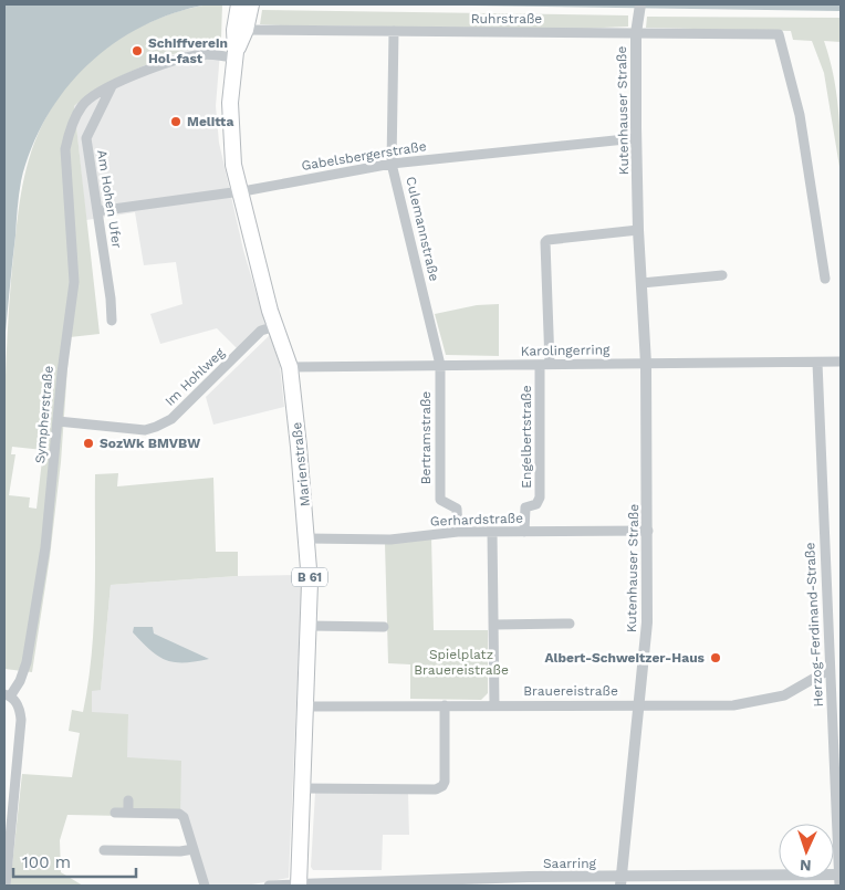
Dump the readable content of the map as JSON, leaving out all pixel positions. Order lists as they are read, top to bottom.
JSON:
{
  "streets": {
    "main road": ["Marienstraße", "B 61"],
    "street": [
      "Ruhrstraße",
      "Kutenhauser Straße",
      "Gabelsbergerstraße",
      "Am Hohen Ufer",
      "Culemannstraße",
      "Karolingerring",
      "Im Hohlweg",
      "Sympherstraße",
      "Engelbertstraße",
      "Bertramstraße",
      "Gerhardstraße",
      "Herzog-Ferdinand-Straße",
      "Brauereistraße",
      "Saarring"
    ]
  },
  "crossings": [
    ["Ruhrstraße", "Kutenhauser Straße"],
    ["Ruhrstraße", "Culemannstraße"],
    ["Ruhrstraße", "Marienstraße"],
    ["Kutenhauser Straße", "Gabelsbergerstraße"],
    ["Kutenhauser Straße", "Karolingerring"],
    ["Kutenhauser Straße", "Gerhardstraße"],
    ["Kutenhauser Straße", "Brauereistraße"],
    ["Kutenhauser Straße", "Saarring"],
    ["Gabelsbergerstraße", "Am Hohen Ufer"],
    ["Gabelsbergerstraße", "Culemannstraße"],
    ["Gabelsbergerstraße", "Marienstraße"],
    ["Am Hohen Ufer", "Sympherstraße"],
    ["Culemannstraße", "Karolingerring"],
    ["Culemannstraße", "Bertramstraße"],
    ["Karolingerring", "Engelbertstraße"],
    ["Karolingerring", "Bertramstraße"],
    ["Karolingerring", "Marienstraße"],
    ["Karolingerring", "Herzog-Ferdinand-Straße"],
    ["Im Hohlweg", "Sympherstraße"],
    ["Im Hohlweg", "Marienstraße"],
    ["Sympherstraße", "Marienstraße"],
    ["Engelbertstraße", "Gerhardstraße"],
    ["Bertramstraße", "Gerhardstraße"],
    ["Marienstraße", "Gerhardstraße"],
    ["Marienstraße", "Brauereistraße"],
    ["Marienstraße", "Saarring"],
    ["Herzog-Ferdinand-Straße", "Brauereistraße"],
    ["Herzog-Ferdinand-Straße", "Saarring"]
  ],
  "parks": ["Spielplatz Brauereistraße"],
  "places": [
    "Schiffverein Hol-fast",
    "Melitta",
    "SozWk BMVBW",
    "Albert-Schweitzer-Haus"
  ],
  "scale_bar": "100 m",
  "north": "bottom"
}
